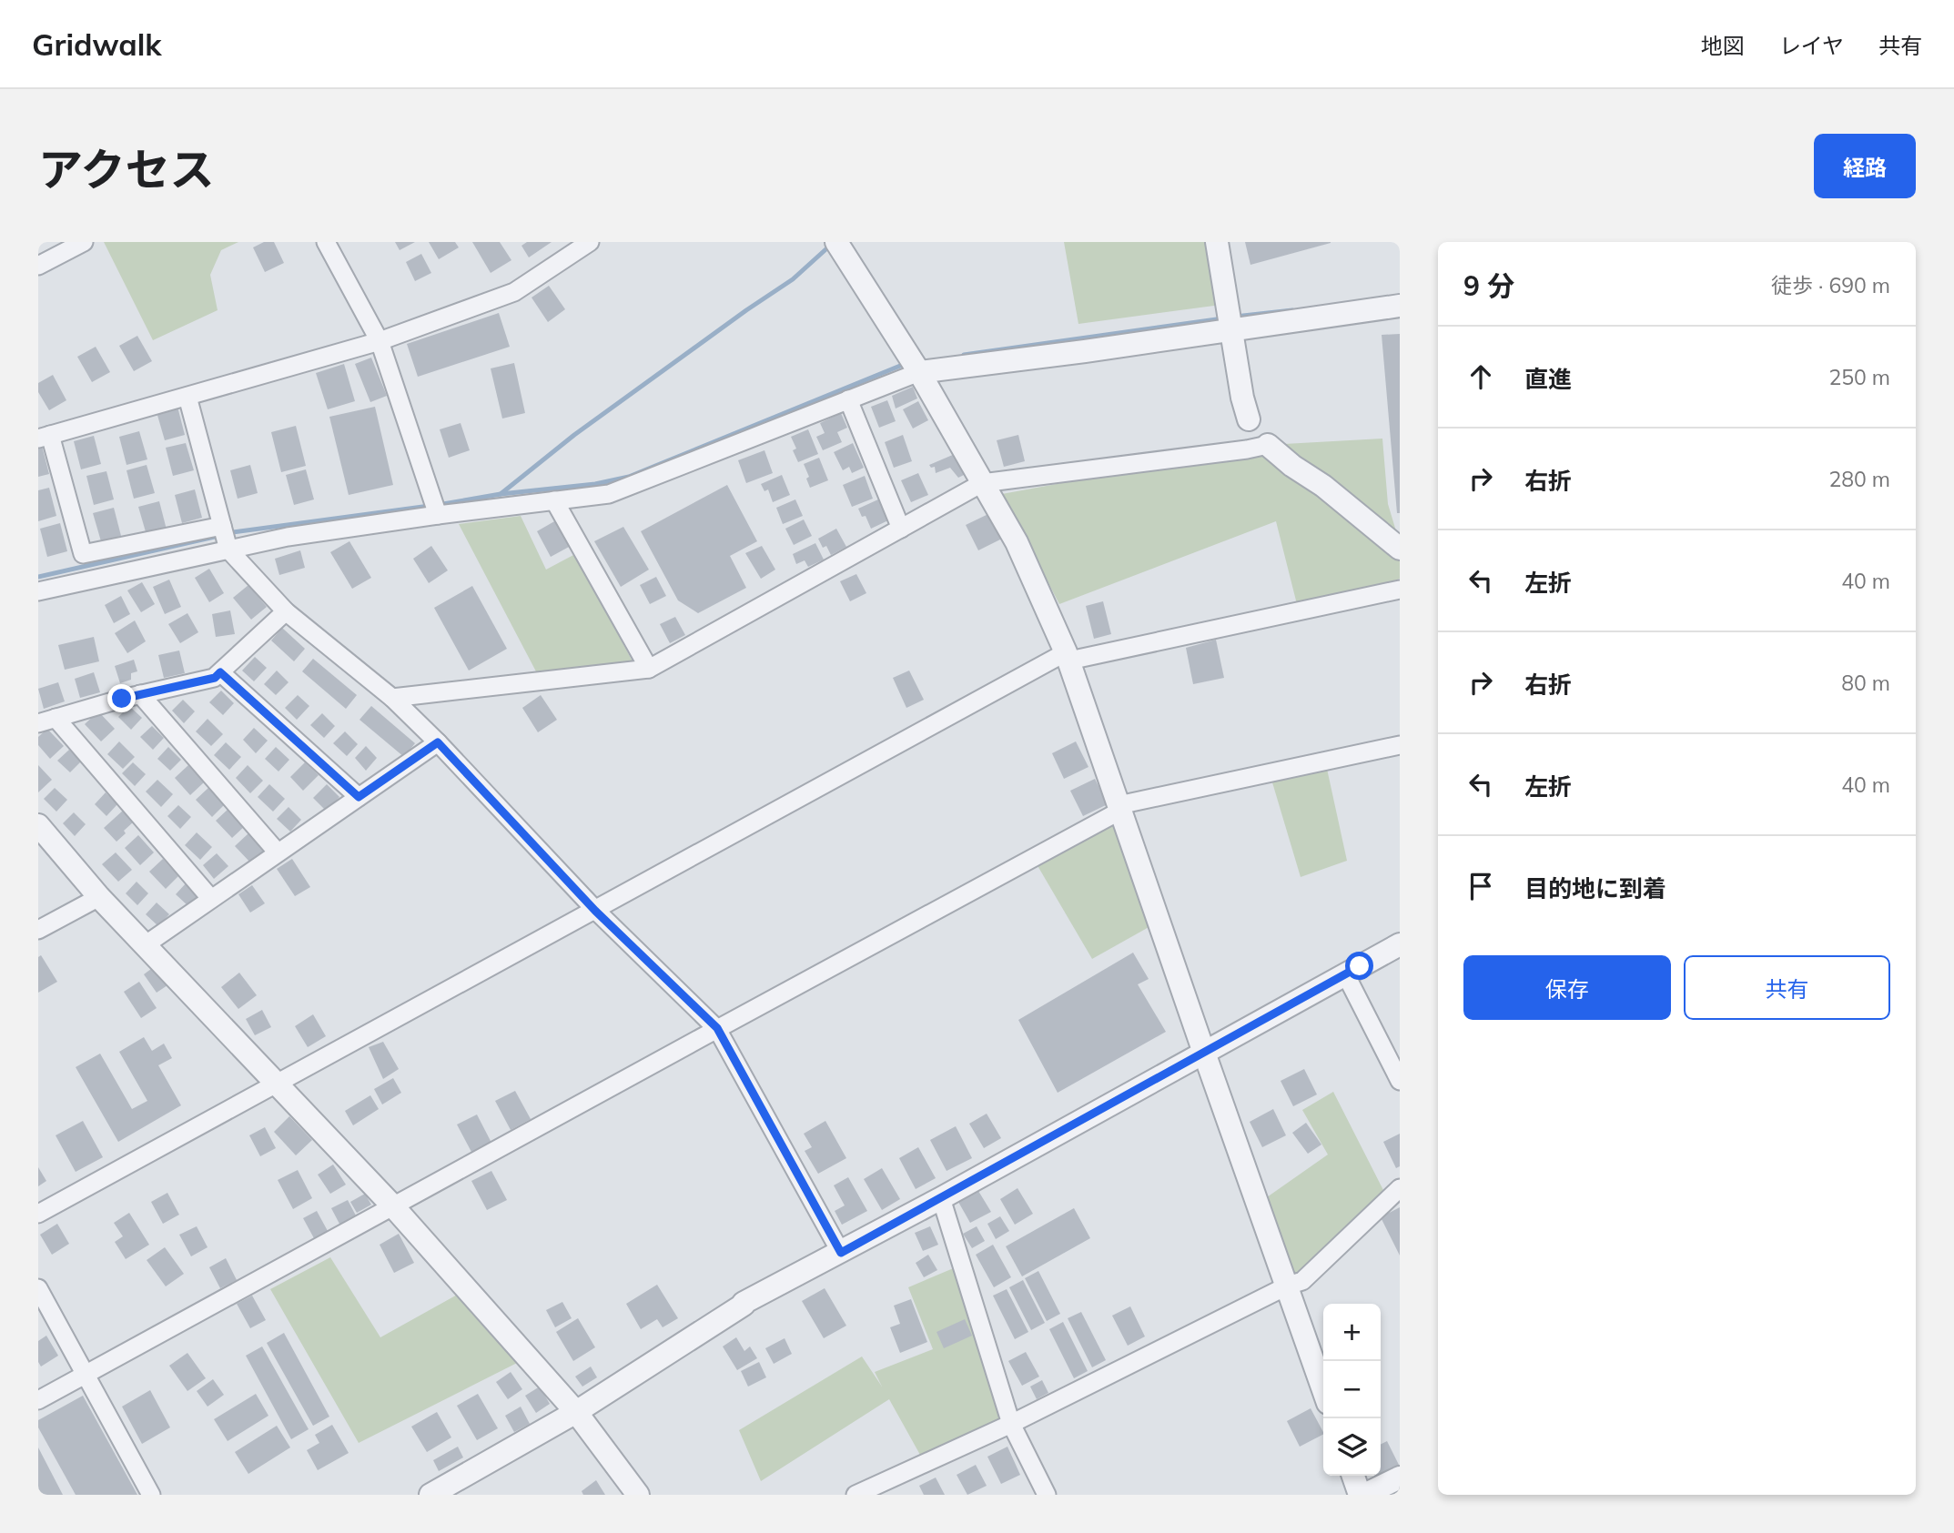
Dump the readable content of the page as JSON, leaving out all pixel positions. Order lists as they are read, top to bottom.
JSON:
{
  "page": {
    "header": "Gridwalk",
    "nav": ["地図", "レイヤ", "共有"],
    "title": "アクセス",
    "buttons": [
      "経路",
      ["保存", "共有"]
    ],
    "heading": ["9 分", "徒歩 · 690 m"],
    "list": [
      ["直進", "250 m"],
      ["右折", "280 m"],
      ["左折", "40 m"],
      ["右折", "80 m"],
      ["左折", "40 m"],
      "目的地に到着"
    ],
    "map_buttons": ["+", "−"]
  }
}
